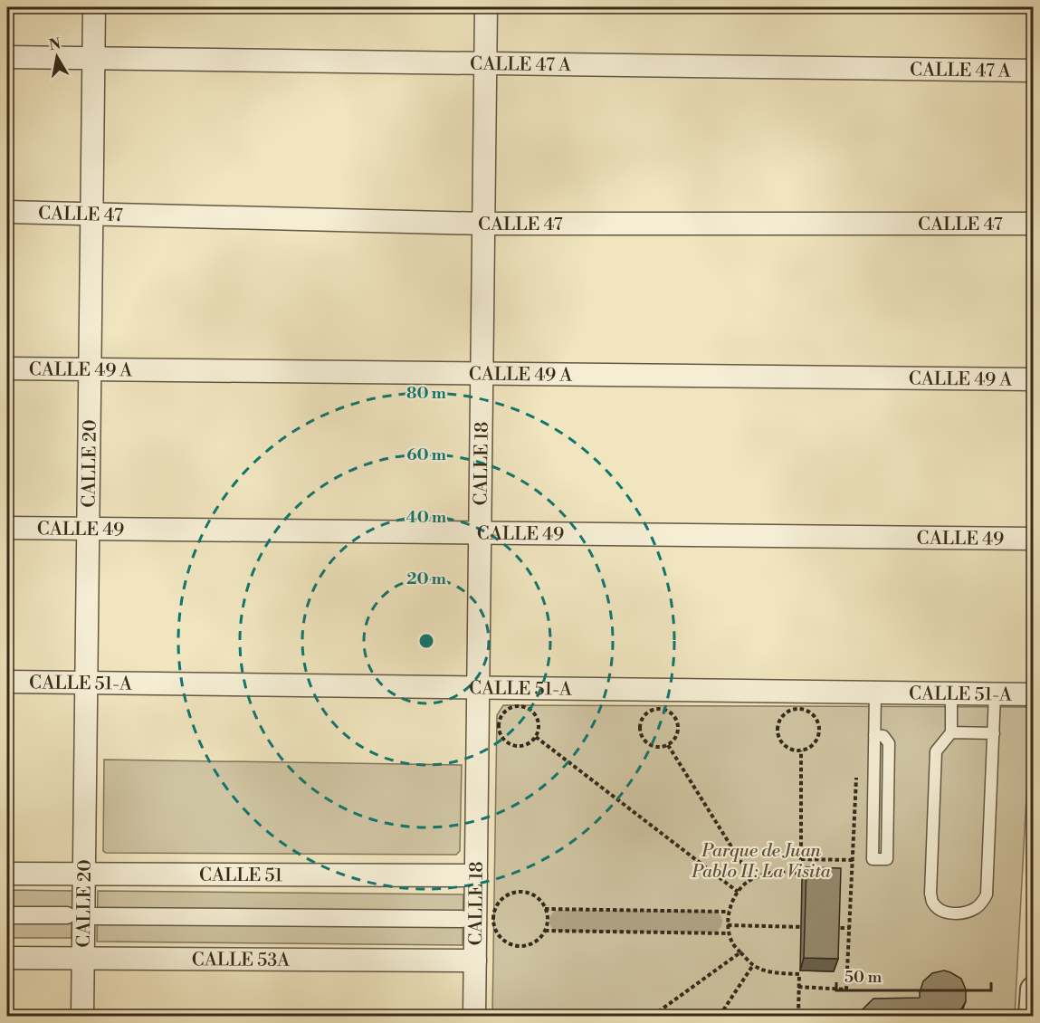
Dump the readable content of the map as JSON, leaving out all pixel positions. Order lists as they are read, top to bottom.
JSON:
{
  "streets": {
    "street": [
      "CALLE 47 A",
      "CALLE 47",
      "CALLE 49 A",
      "CALLE 20",
      "CALLE 18",
      "CALLE 49",
      "CALLE 51-A",
      "CALLE 51",
      "CALLE 53A"
    ]
  },
  "crossings": [
    ["CALLE 47 A", "CALLE 20"],
    ["CALLE 47 A", "CALLE 18"],
    ["CALLE 47", "CALLE 20"],
    ["CALLE 47", "CALLE 18"],
    ["CALLE 49 A", "CALLE 20"],
    ["CALLE 49 A", "CALLE 18"],
    ["CALLE 20", "CALLE 49"],
    ["CALLE 20", "CALLE 51-A"],
    ["CALLE 20", "CALLE 51"],
    ["CALLE 20", "CALLE 53A"],
    ["CALLE 18", "CALLE 49"],
    ["CALLE 18", "CALLE 51-A"],
    ["CALLE 18", "CALLE 51"],
    ["CALLE 18", "CALLE 53A"]
  ],
  "parks": ["Parque de Juan Pablo II: La Visita"],
  "scale_bar": "50 m",
  "north": "top",
  "rings": [
    "80 m",
    "60 m",
    "40 m",
    "20 m"
  ]
}
